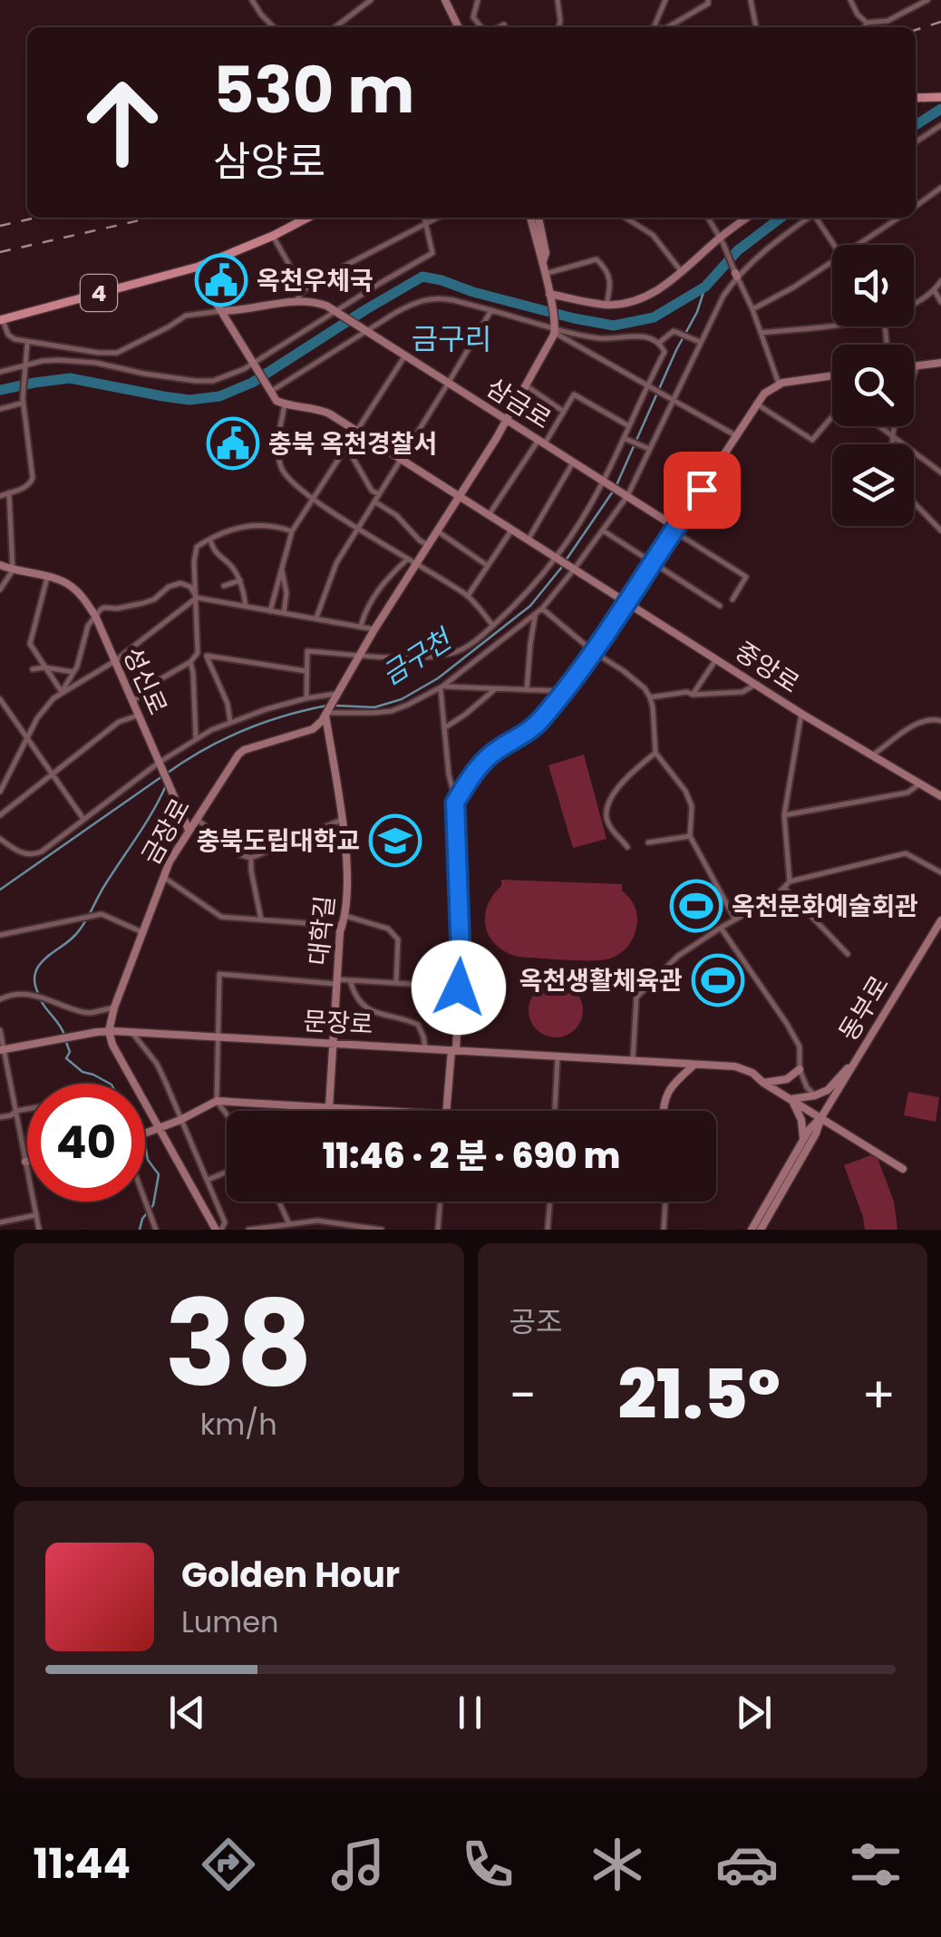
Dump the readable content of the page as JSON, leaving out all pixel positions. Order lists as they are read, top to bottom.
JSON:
{
  "streets": {
    "main road": ["4"],
    "street": [
      "삼금로",
      "중앙로",
      "성신로",
      "금장로",
      "대학길",
      "동부로",
      "문장로"
    ]
  },
  "crossings": [
    ["성신로", "금장로"],
    ["금장로", "대학길"],
    ["금장로", "문장로"],
    ["대학길", "문장로"],
    ["동부로", "문장로"]
  ],
  "districts": ["금구리"],
  "water": ["금구천"],
  "places": {
    "public building": ["옥천우체국", "충북 옥천경찰서"],
    "school or university": ["충북도립대학교"],
    "sports": ["옥천문화예술회관", "옥천생활체육관"]
  },
  "page": {
    "turn": ["530 m", "삼양로"],
    "limit": "40",
    "trip": "11:46 · 2 분 · 690 m",
    "tile": [
      ["38", "km/h"],
      "공조"
    ],
    "heat": ["−", "21.5°", "+"],
    "song": ["Golden Hour", "Lumen"],
    "tabs": "11:44"
  }
}
